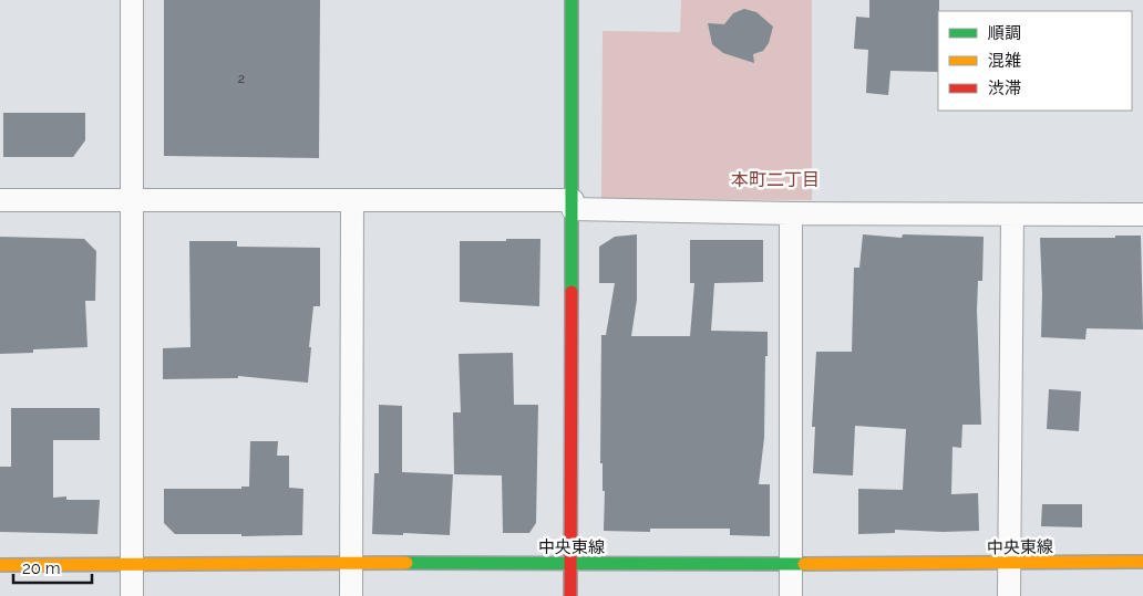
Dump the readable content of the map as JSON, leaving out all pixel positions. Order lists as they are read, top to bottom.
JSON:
{
  "streets": {
    "main road": ["中央東線"]
  },
  "districts": ["本町二丁目"],
  "house_numbers": ["2"],
  "legend": ["順調", "混雑", "渋滞"],
  "scale_bar": "20 m"
}
